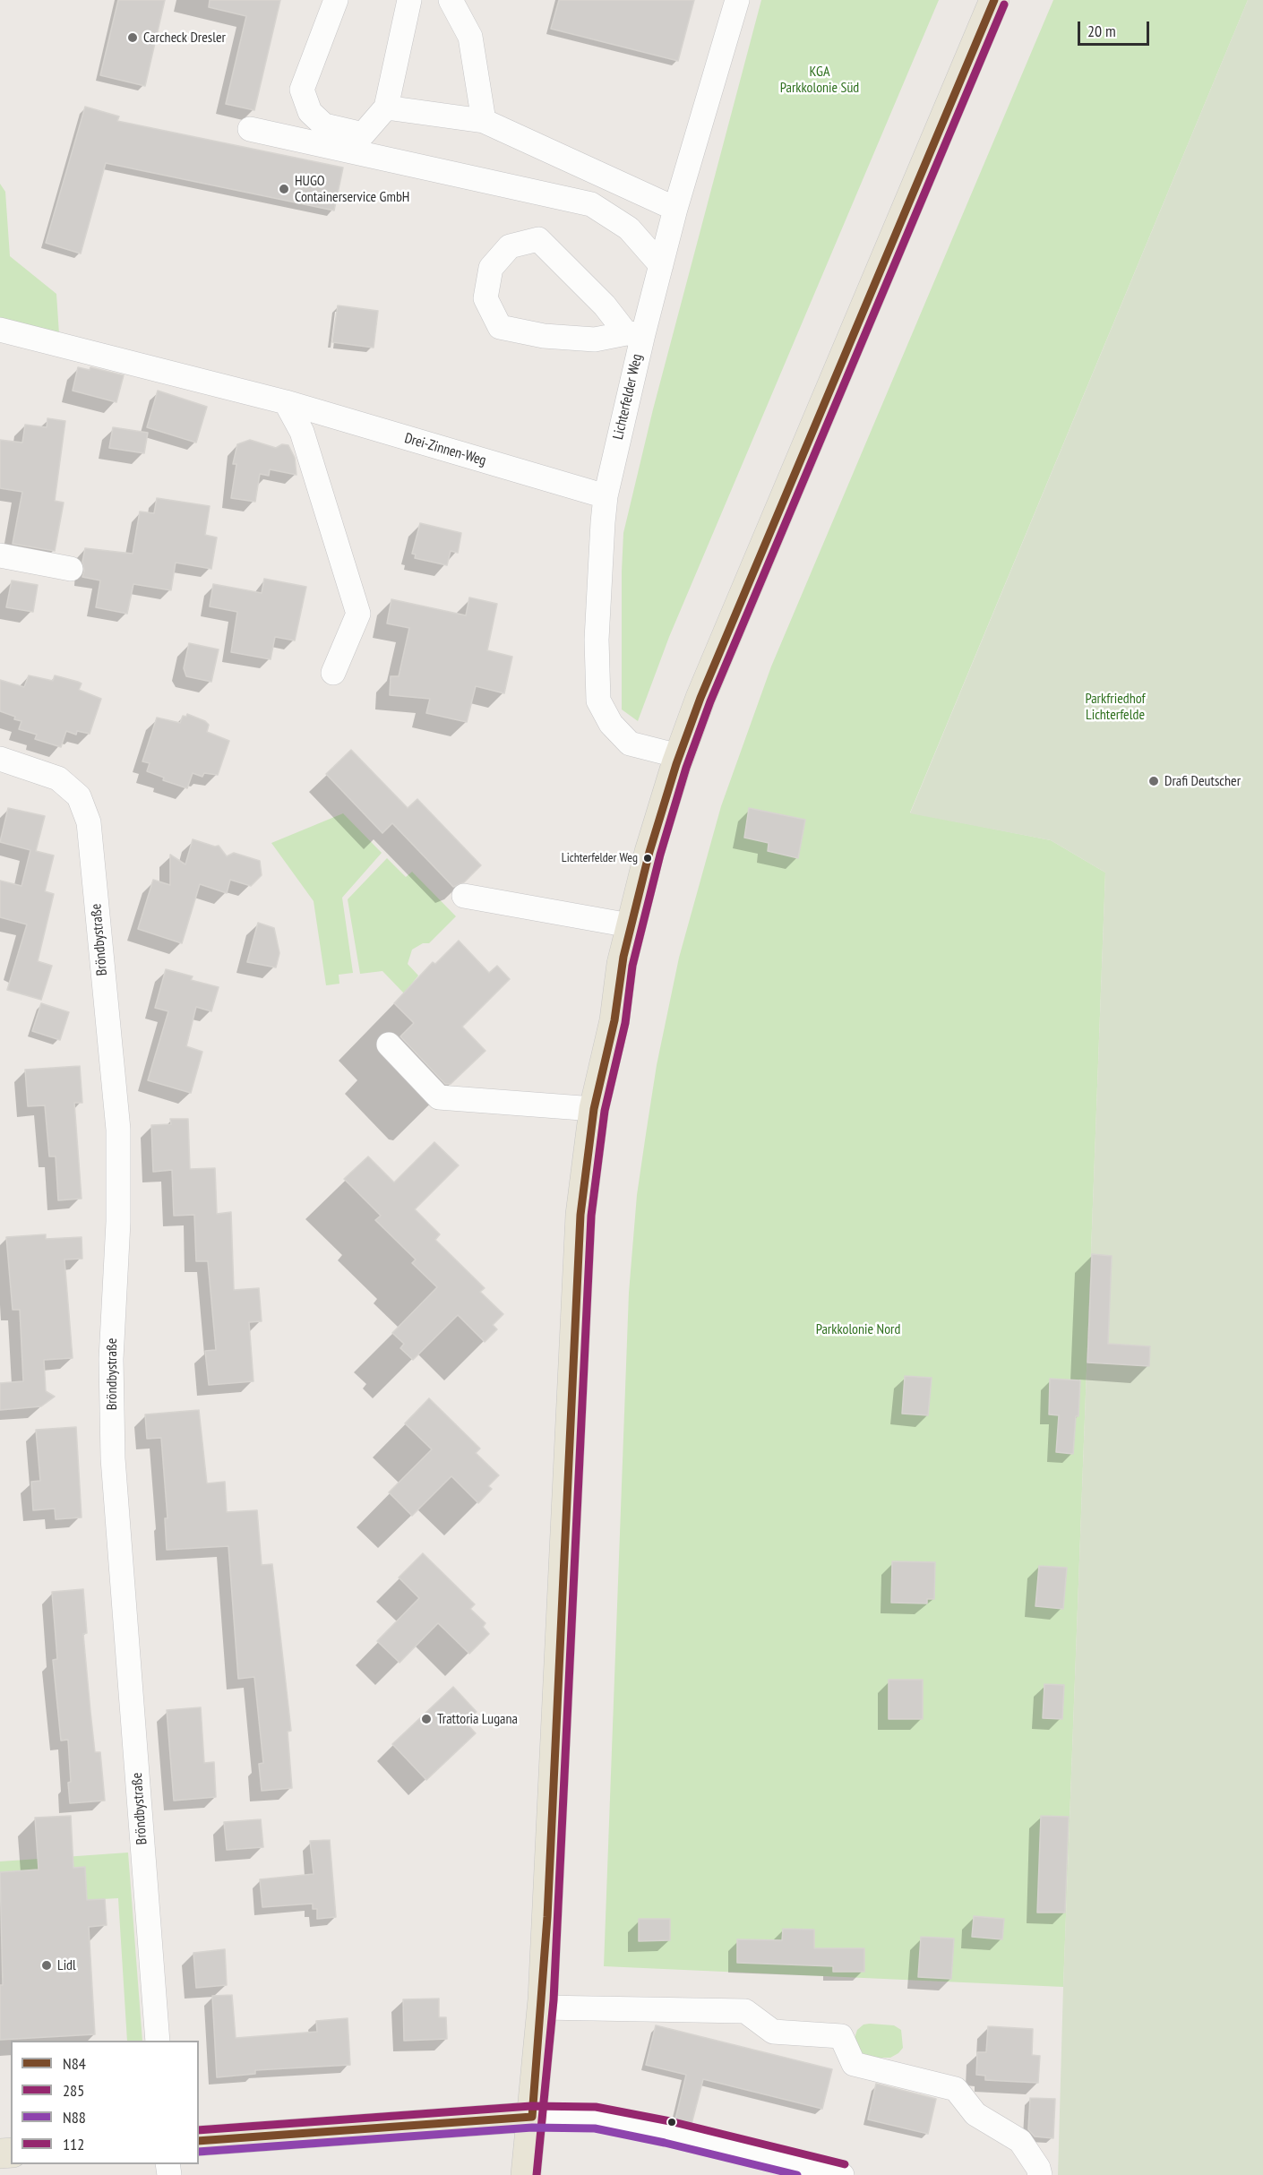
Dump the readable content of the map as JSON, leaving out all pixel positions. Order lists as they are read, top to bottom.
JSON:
{
  "streets": {
    "street": ["Lichterfelder Weg", "Drei-Zinnen-Weg", "Bröndbystraße"]
  },
  "crossings": [
    ["Lichterfelder Weg", "Drei-Zinnen-Weg"]
  ],
  "parks": ["KGA Parkkolonie Süd", "Parkfriedhof Lichterfelde", "Parkkolonie Nord"],
  "places": [
    "Carcheck Dresler",
    "HUGO Containerservice GmbH",
    "Drafi Deutscher",
    "Lichterfelder Weg",
    "Trattoria Lugana",
    "Lidl"
  ],
  "lines": [
    "transit line N84",
    "transit line 285",
    "transit line 112",
    "transit line N88"
  ],
  "legend": [
    "N84",
    "285",
    "N88",
    "112"
  ],
  "scale_bar": "20 m"
}
